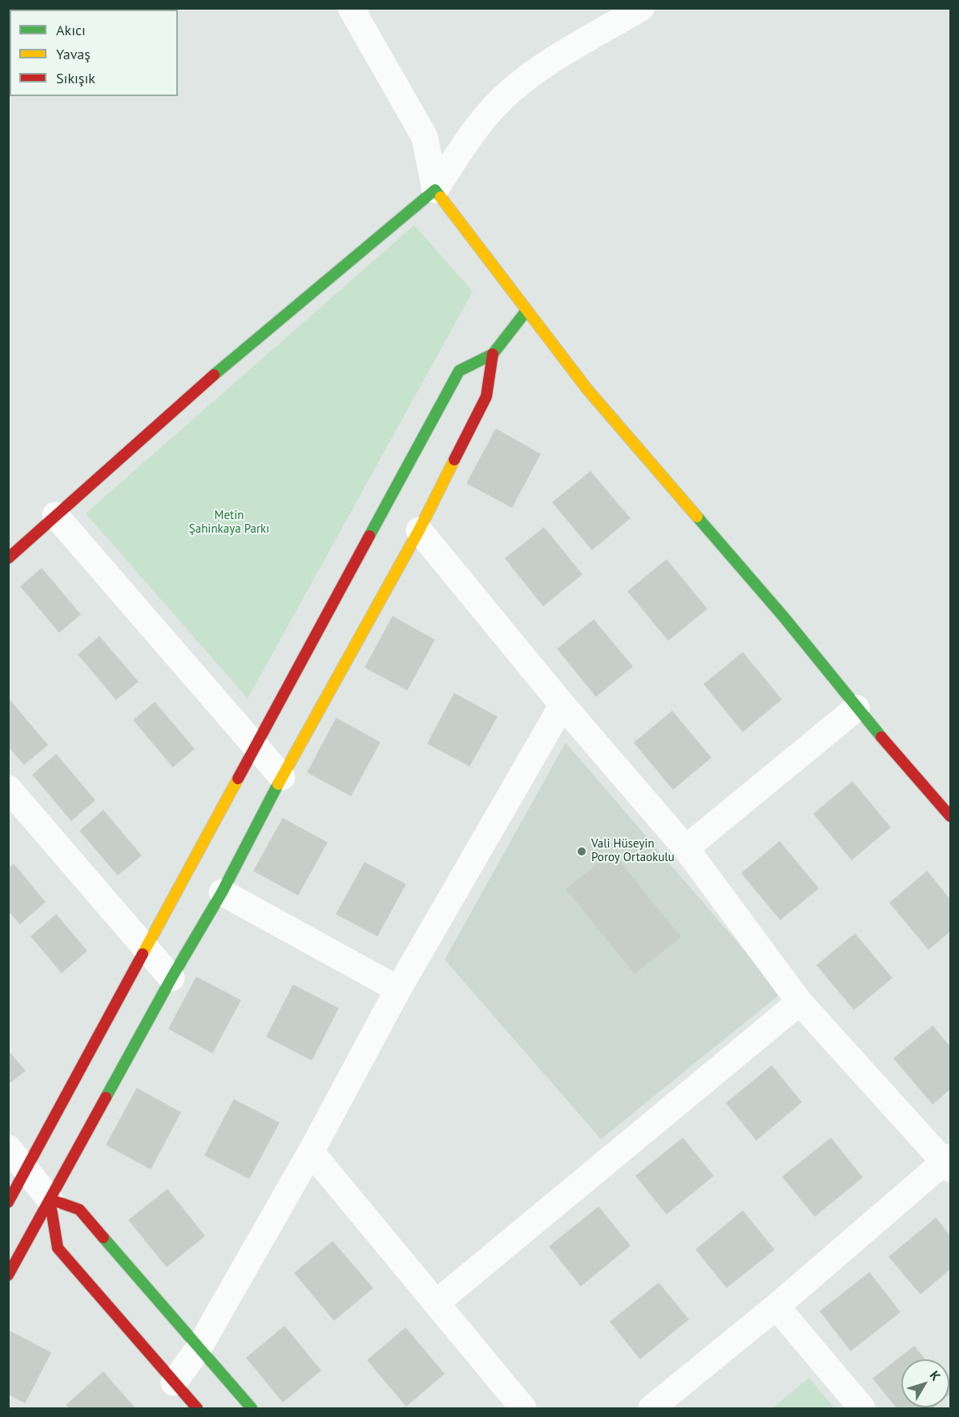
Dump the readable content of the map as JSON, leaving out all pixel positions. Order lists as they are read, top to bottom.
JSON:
{
  "parks": ["Metin Şahinkaya Parkı"],
  "places": ["Vali Hüseyin Poroy Ortaokulu"],
  "legend": ["Akıcı", "Yavaş", "Sıkışık"],
  "north": "top right"
}
